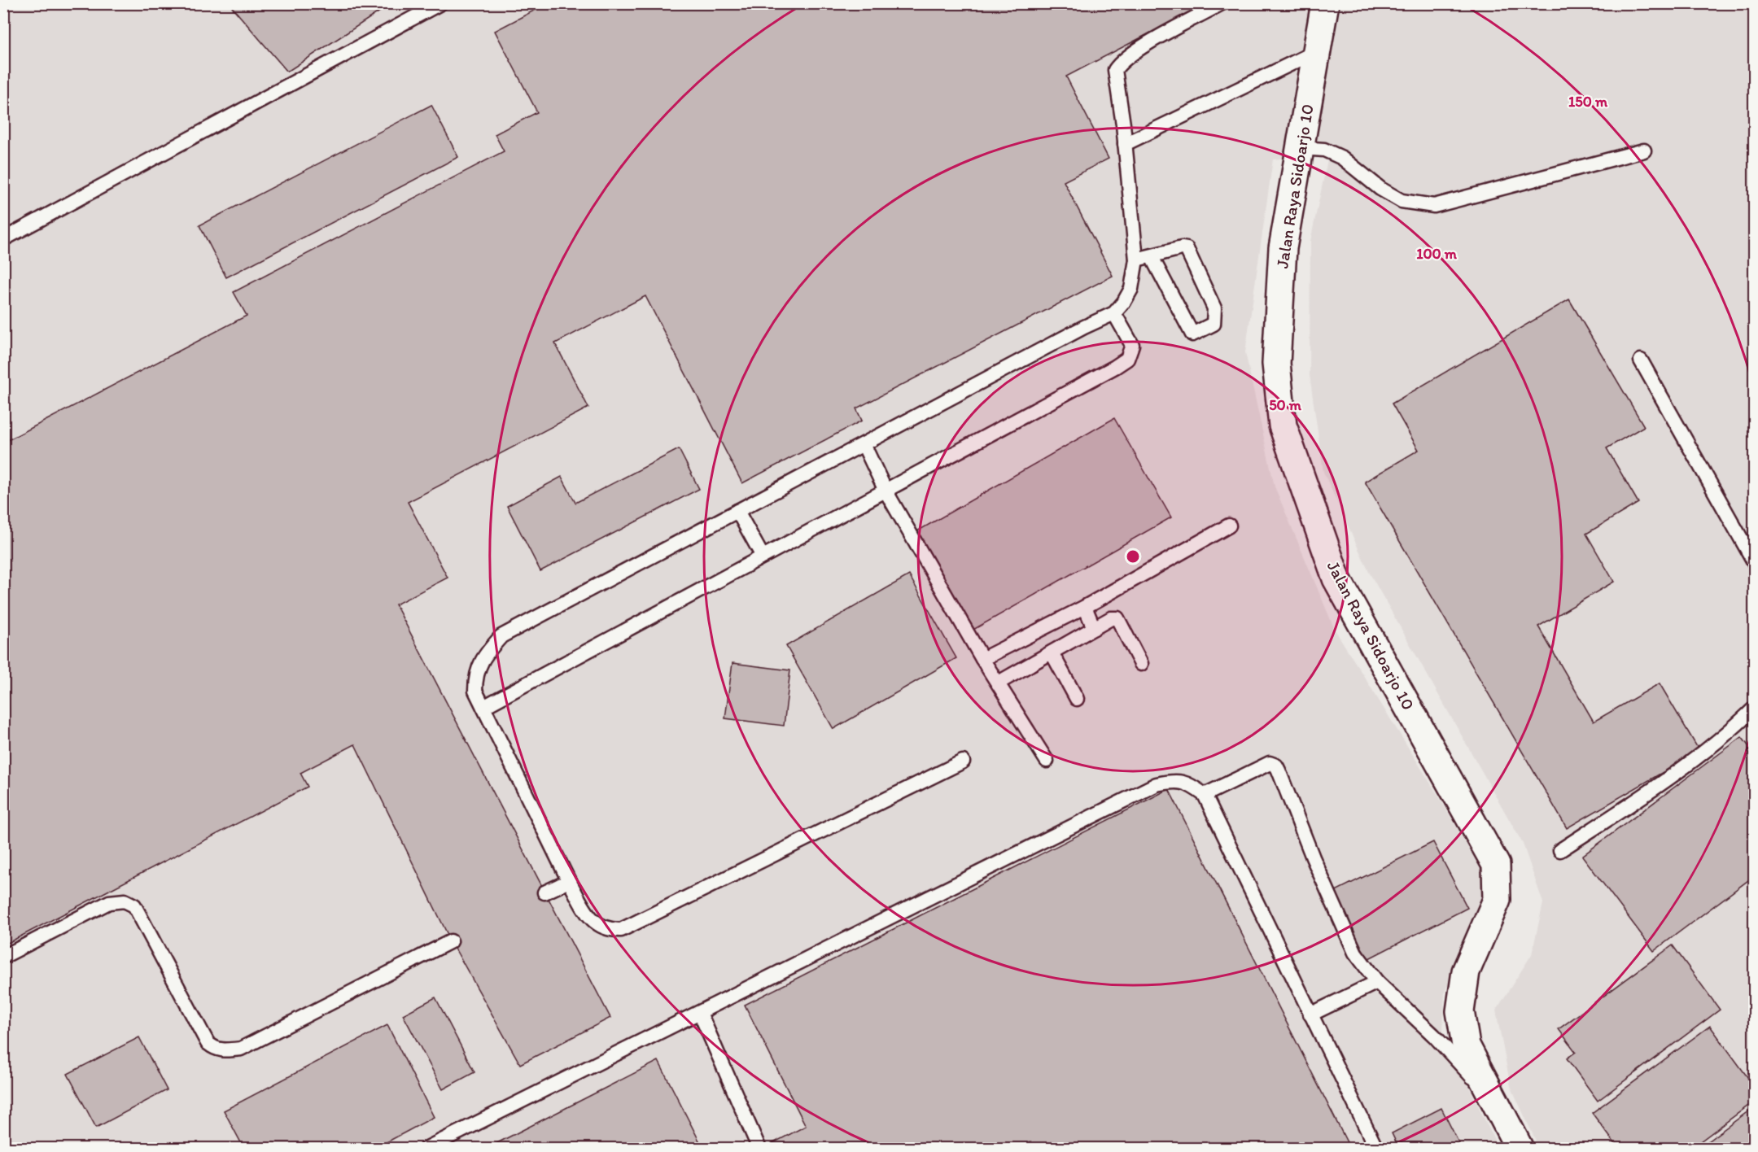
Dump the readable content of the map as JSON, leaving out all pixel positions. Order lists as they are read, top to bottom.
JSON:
{
  "streets": {
    "street": ["Jalan Raya Sidoarjo 10"]
  },
  "rings": ["150 m", "100 m", "50 m"]
}
